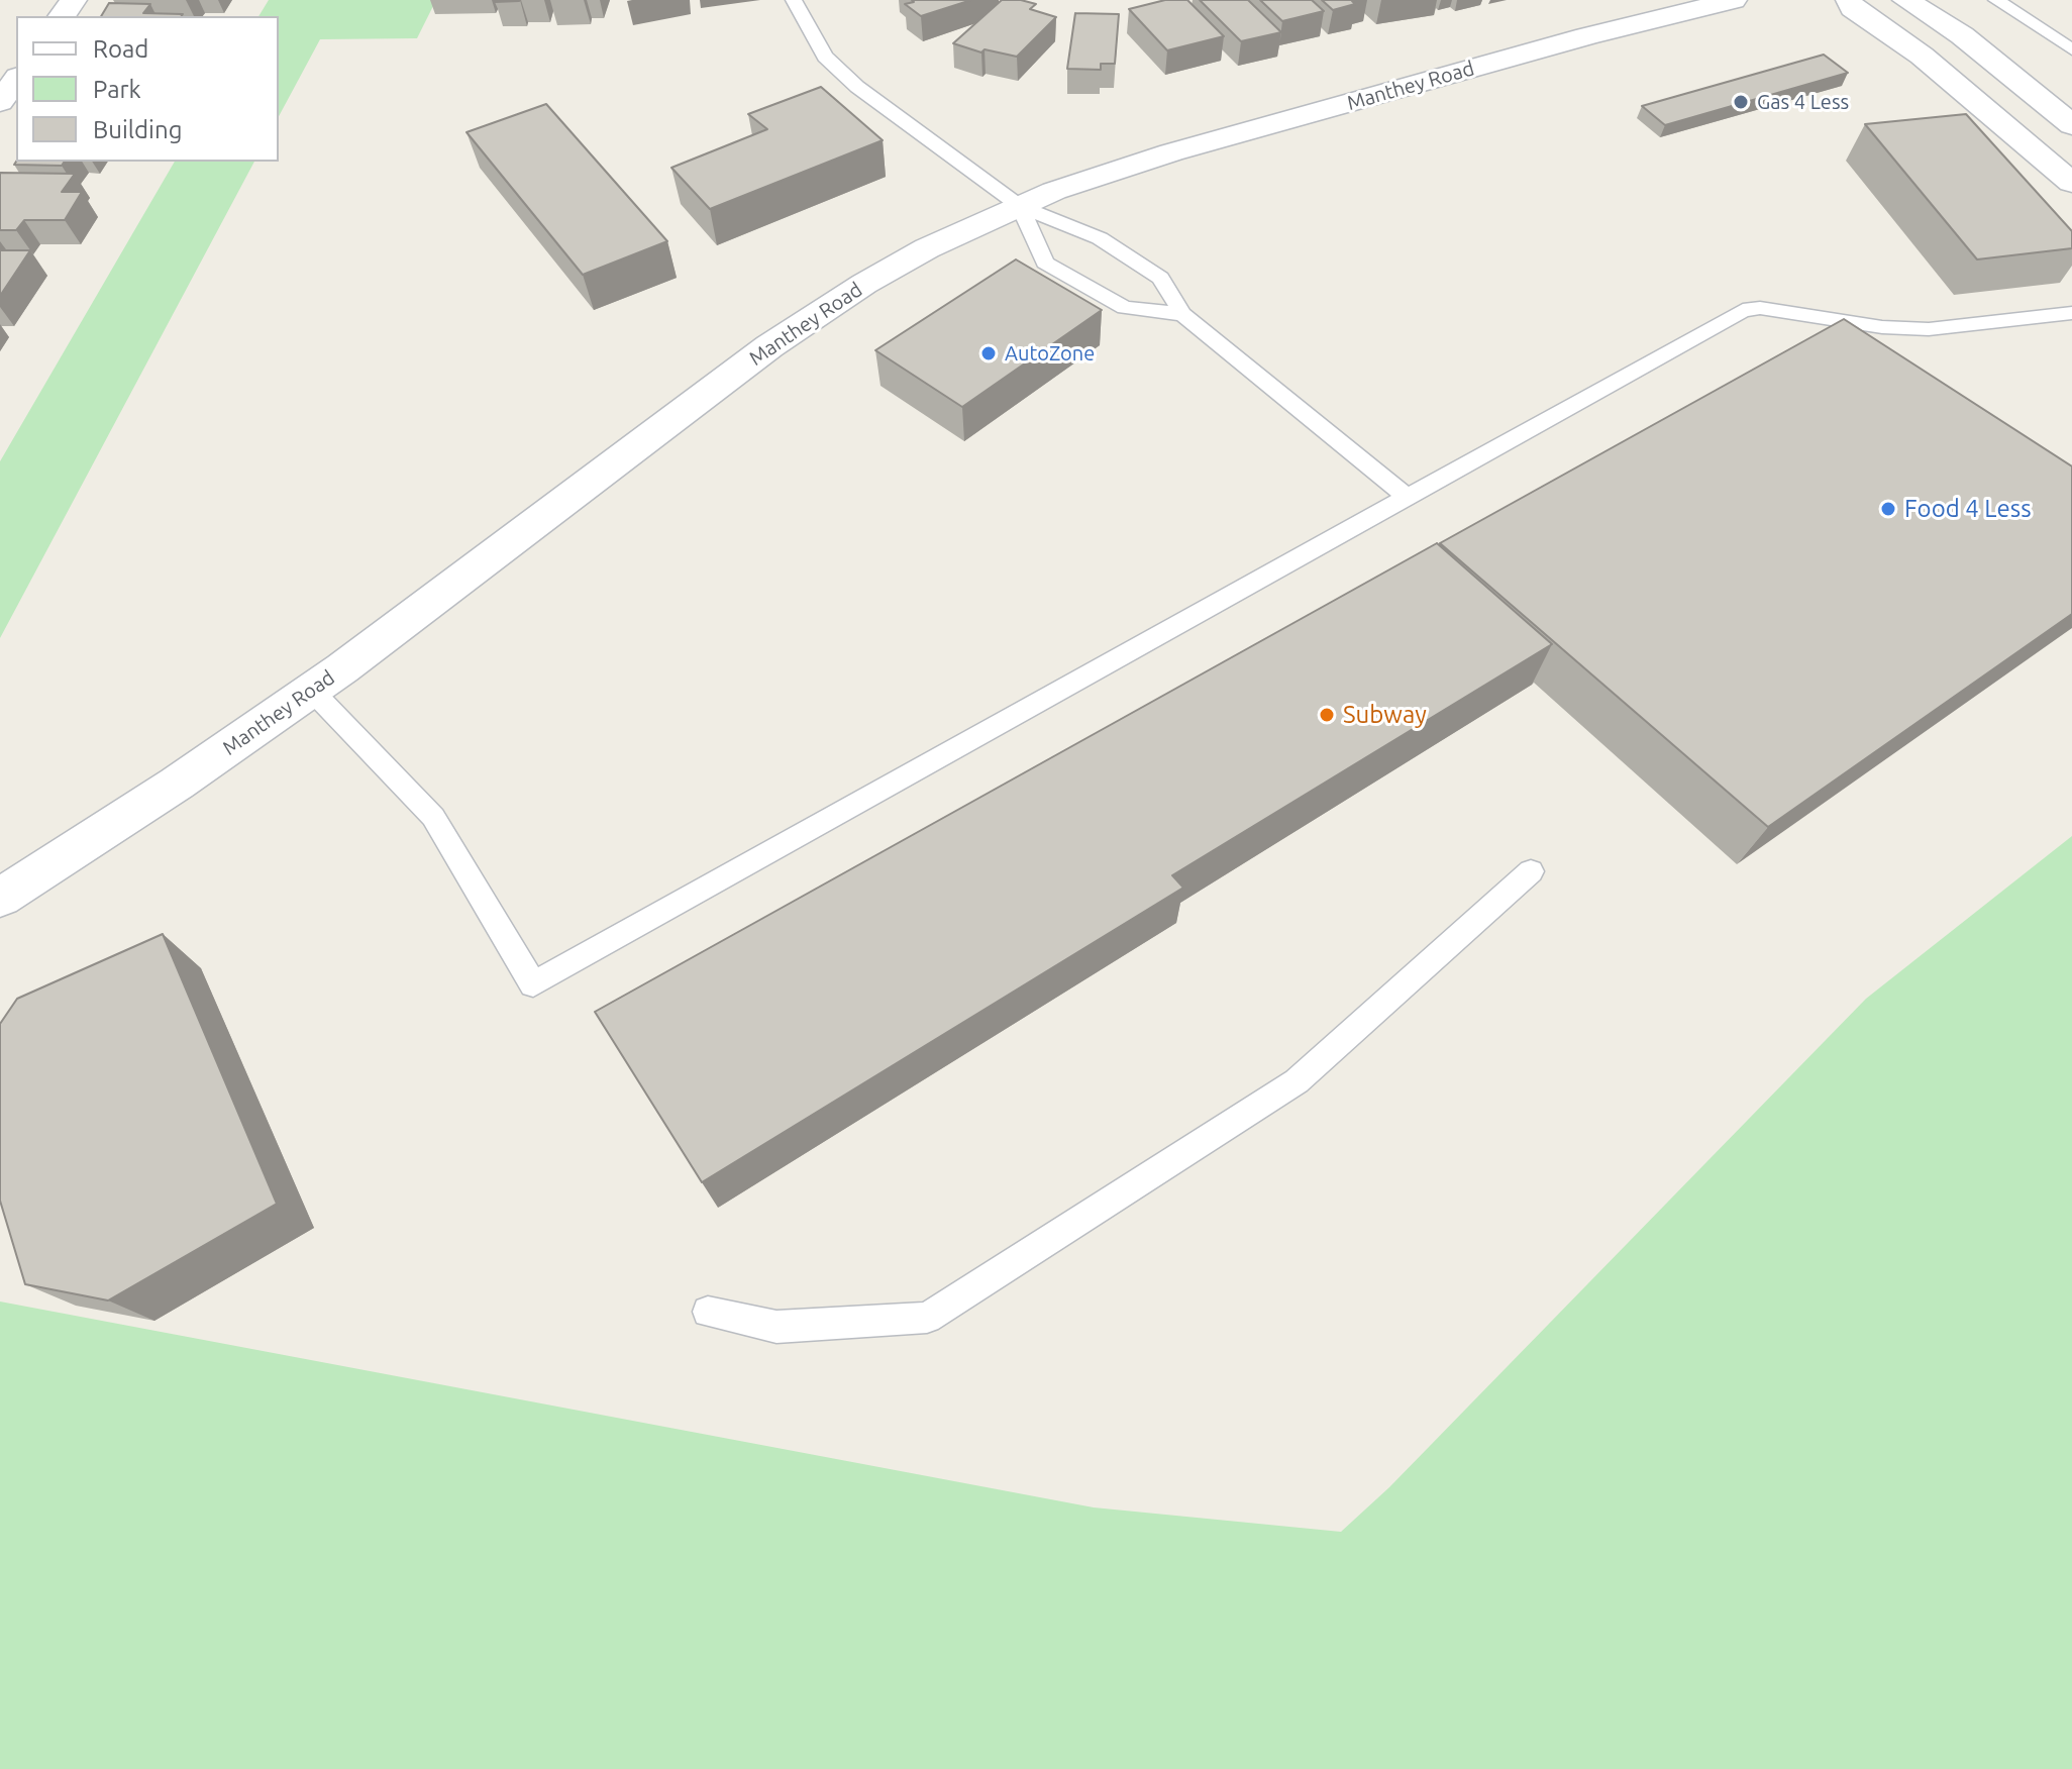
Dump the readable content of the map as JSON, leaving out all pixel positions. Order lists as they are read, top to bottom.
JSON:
{
  "streets": {
    "street": ["Manthey Road"]
  },
  "places": [
    "Gas 4 Less",
    "AutoZone",
    "Food 4 Less",
    "Subway"
  ],
  "legend": ["Road", "Park", "Building"]
}
